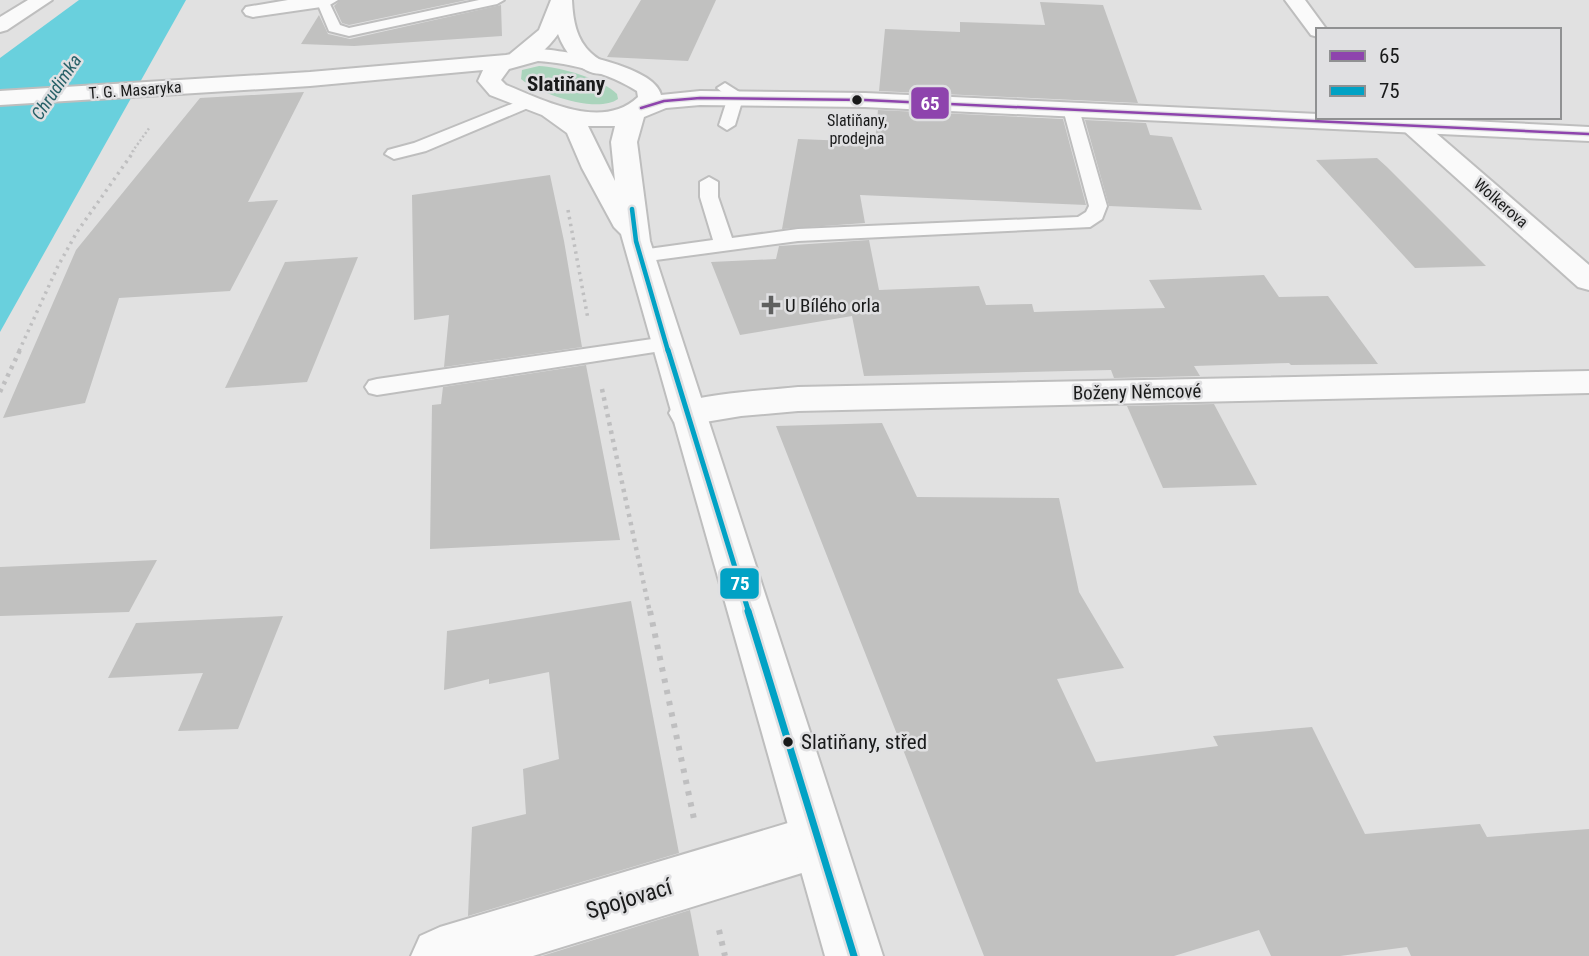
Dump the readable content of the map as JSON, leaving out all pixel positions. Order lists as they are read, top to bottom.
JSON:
{
  "streets": {
    "main road": [
      "T. G. Masaryka",
      "Wolkerova",
      "Boženy Němcové",
      "Spojovací"
    ]
  },
  "crossings": [
    ["T. G. Masaryka", "Boženy Němcové"],
    ["T. G. Masaryka", "Spojovací"]
  ],
  "districts": ["Slatiňany"],
  "water": ["Chrudimka"],
  "places": {
    "other": ["Slatiňany, prodejna", "Slatiňany, střed"],
    "health": ["U Bílého orla"]
  },
  "lines": ["transit line 65", "transit line 75"],
  "legend": ["65", "75"]
}
